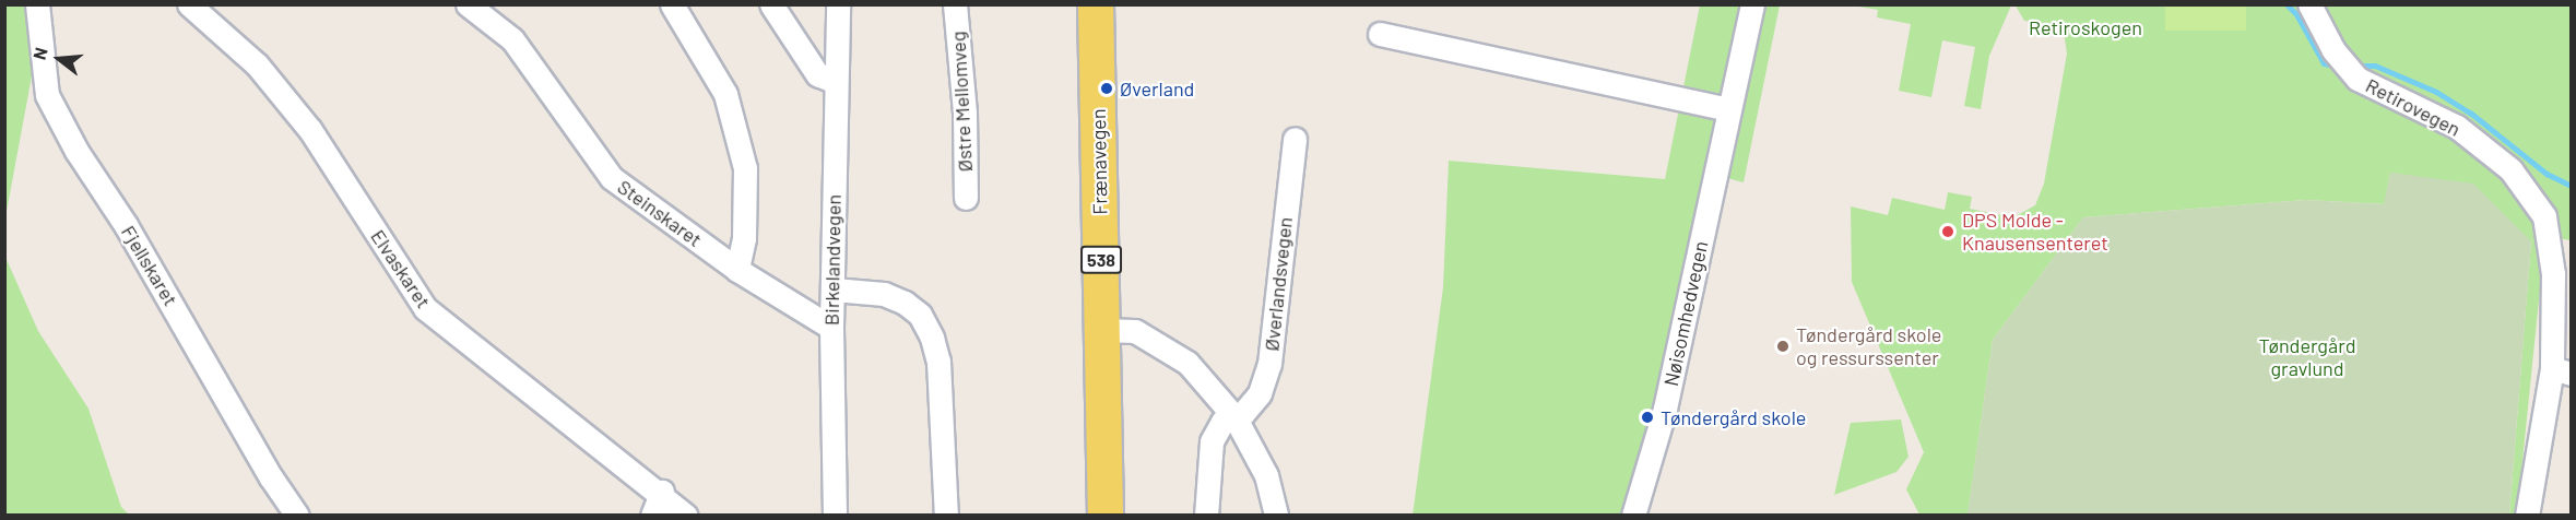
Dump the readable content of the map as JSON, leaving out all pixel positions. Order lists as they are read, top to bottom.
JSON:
{
  "streets": {
    "main road": ["Frænavegen", "538"],
    "street": [
      "Østre Mellomveg",
      "Retirovegen",
      "Steinskaret",
      "Birkelandvegen",
      "Fjellskaret",
      "Elvaskaret",
      "Øverlandsvegen",
      "Nøisomhedvegen"
    ]
  },
  "crossings": [
    ["Steinskaret", "Birkelandvegen"]
  ],
  "parks": ["Retiroskogen", "Tøndergård gravlund"],
  "places": [
    "Øverland",
    "DPS Molde - Knausensenteret",
    "Tøndergård skole og ressurssenter",
    "Tøndergård skole"
  ],
  "north": "left"
}
